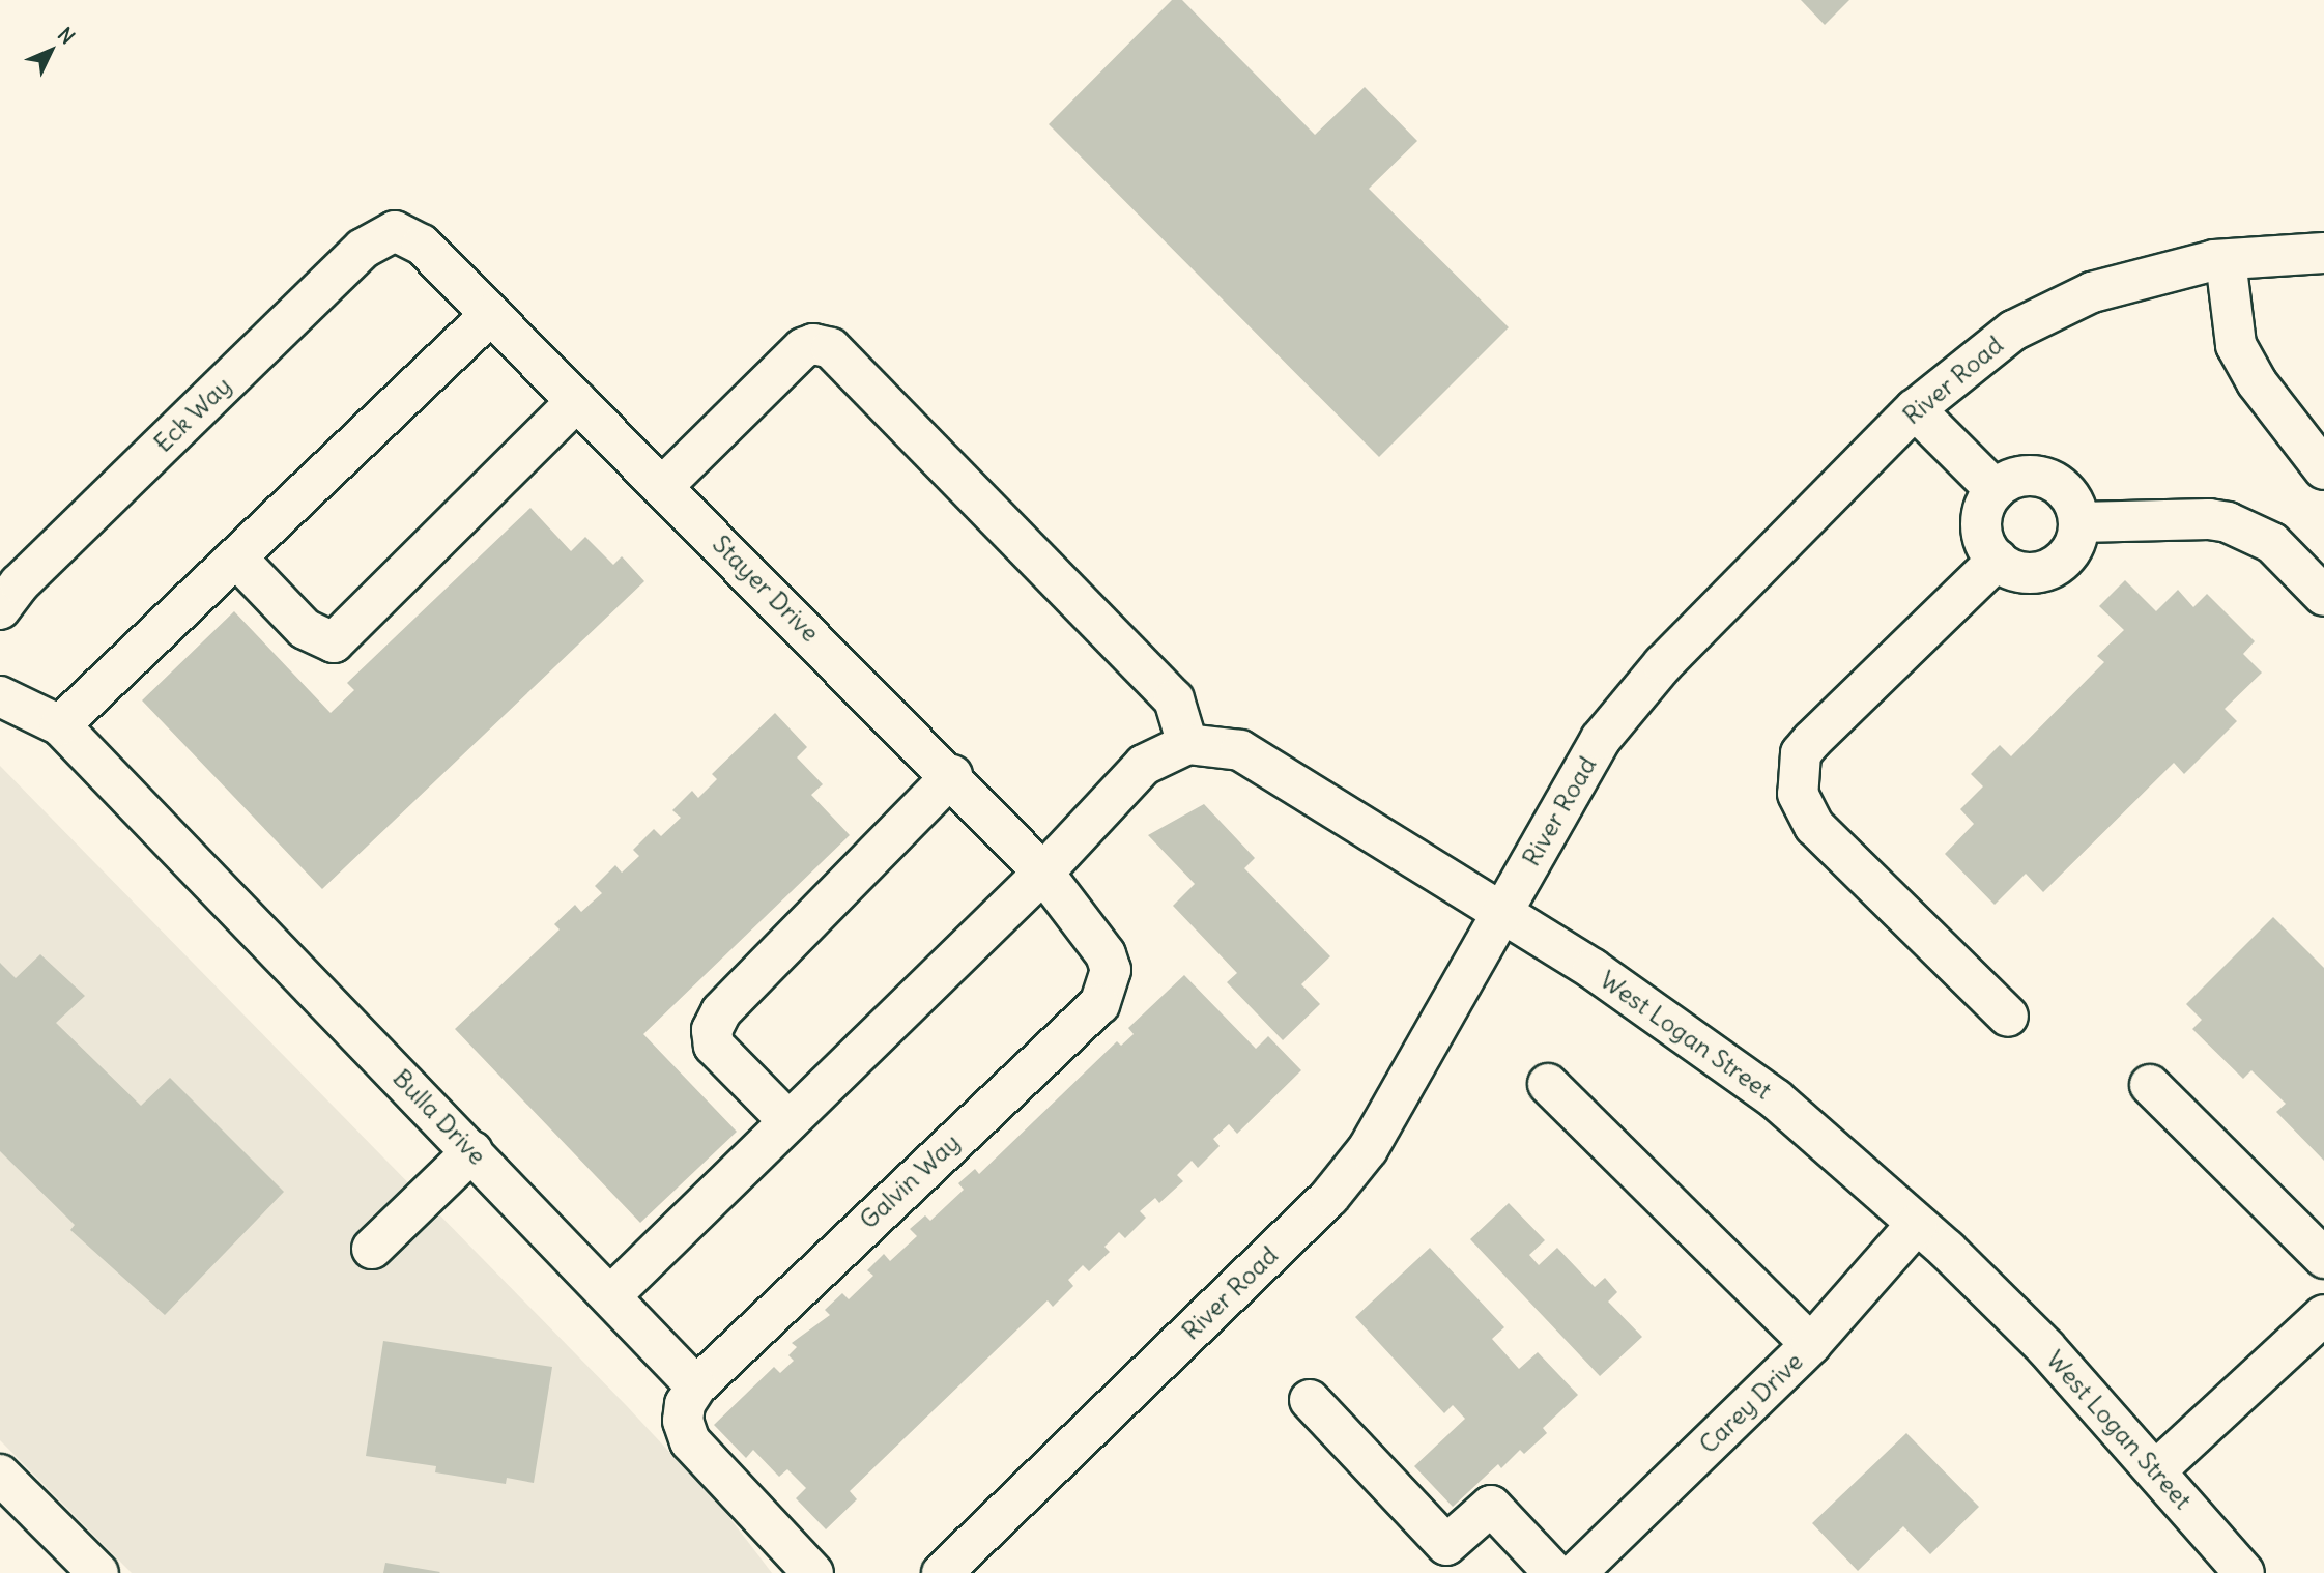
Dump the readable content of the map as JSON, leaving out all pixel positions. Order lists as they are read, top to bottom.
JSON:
{
  "streets": {
    "street": [
      "River Road",
      "Eck Way",
      "Stayer Drive",
      "West Logan Street",
      "Bulla Drive",
      "Galvin Way",
      "Carey Drive"
    ]
  },
  "crossings": [
    ["River Road", "West Logan Street"],
    ["Eck Way", "Stayer Drive"],
    ["Stayer Drive", "Galvin Way"],
    ["West Logan Street", "Carey Drive"],
    ["Bulla Drive", "Galvin Way"]
  ],
  "north": "top right"
}
